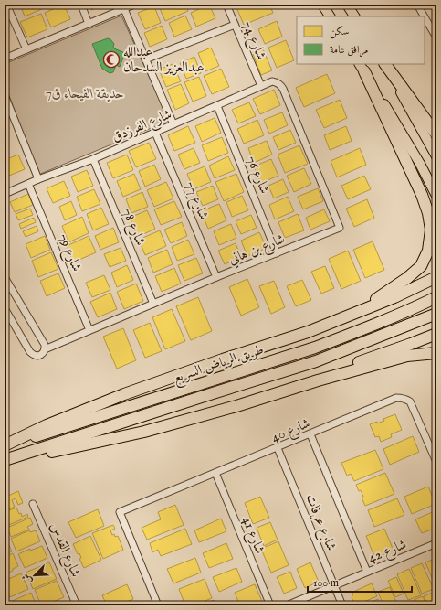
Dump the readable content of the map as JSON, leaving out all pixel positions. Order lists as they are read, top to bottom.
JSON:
{
  "streets": {
    "highway": ["طريق الرياض السريع"],
    "street": [
      "شارع 74",
      "شارع الفرزدق",
      "شارع 76",
      "شارع 77",
      "شارع 78",
      "شارع بن هاني",
      "شارع 79",
      "شارع 40",
      "شارع عرفات",
      "شارع 41",
      "شارع القدس",
      "شارع 42"
    ]
  },
  "crossings": [
    ["شارع 74", "شارع الفرزدق"],
    ["شارع الفرزدق", "شارع 76"],
    ["شارع الفرزدق", "شارع 77"],
    ["شارع الفرزدق", "شارع 78"],
    ["شارع الفرزدق", "شارع بن هاني"],
    ["شارع الفرزدق", "شارع 79"],
    ["شارع 76", "شارع بن هاني"],
    ["شارع 77", "شارع بن هاني"],
    ["شارع 78", "شارع بن هاني"],
    ["شارع بن هاني", "شارع 79"],
    ["شارع 40", "شارع عرفات"],
    ["شارع 40", "شارع 41"],
    ["شارع عرفات", "شارع 42"]
  ],
  "parks": ["حديقة الفيحاء ق7"],
  "places": {
    "mosque": ["عبدالله عبدالعزيز السدحان"]
  },
  "legend": ["سكن", "مرافق عامة"],
  "scale_bar": "100 m",
  "north": "bottom left"
}
